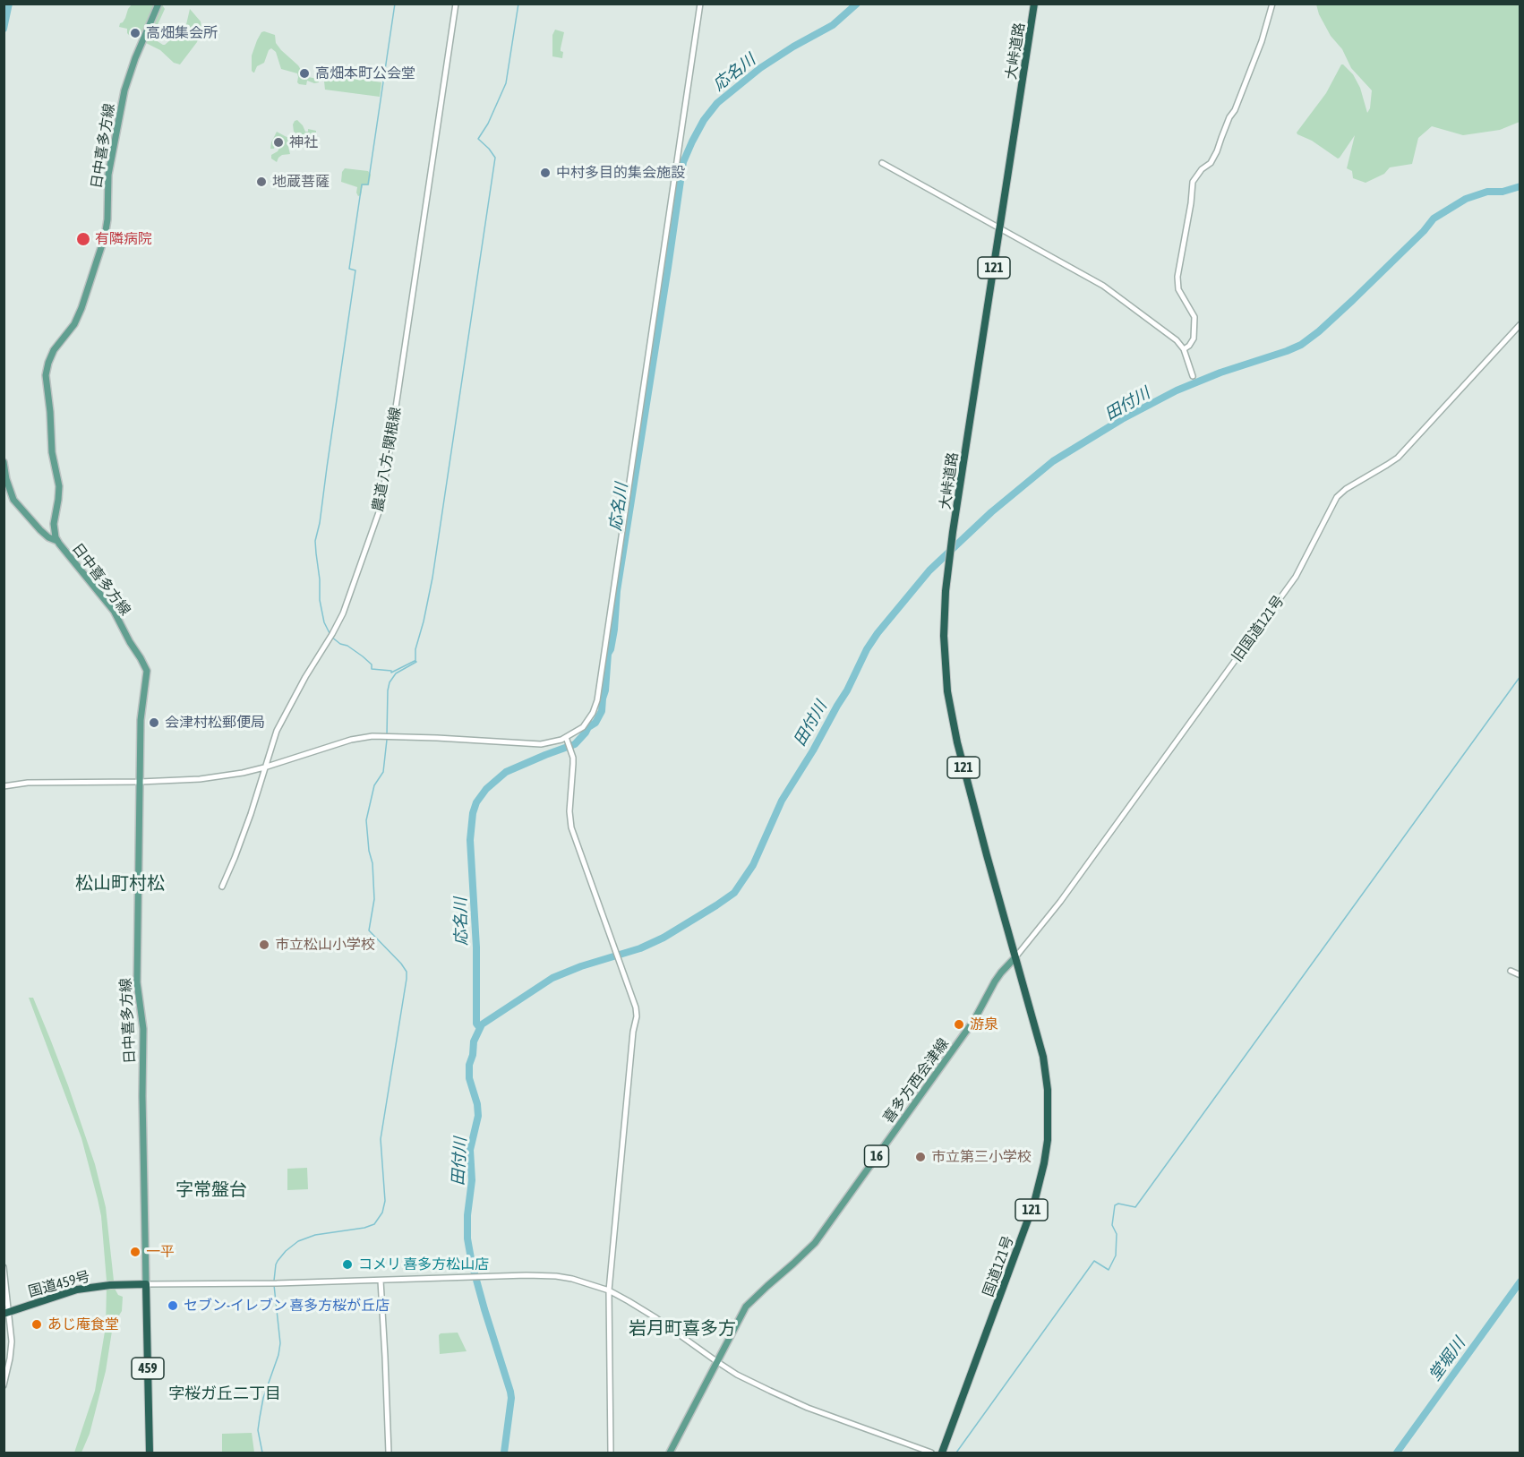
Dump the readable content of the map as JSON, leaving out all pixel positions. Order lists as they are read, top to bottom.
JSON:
{
  "streets": {
    "highway": [
      "大峠道路",
      "121",
      "国道121号",
      "国道459号",
      "459"
    ],
    "main road": ["日中喜多方線", "喜多方西会津線", "16"],
    "street": ["農道 八方-関根線", "旧国道121号"]
  },
  "crossings": [
    ["大峠道路", "旧国道121号"],
    ["大峠道路", "喜多方西会津線"],
    ["大峠道路", "国道121号"],
    ["日中喜多方線", "国道459号"],
    ["日中喜多方線", "459"],
    ["旧国道121号", "喜多方西会津線"],
    ["旧国道121号", "国道121号"],
    ["喜多方西会津線", "国道121号"],
    ["国道459号", "459"]
  ],
  "districts": [
    "松山町村松",
    "字常盤台",
    "岩月町喜多方",
    "字桜ガ丘二丁目"
  ],
  "water": ["応名川", "田付川", "堂堀川"],
  "places": [
    "高畑集会所",
    "高畑本町公会堂",
    "神社",
    "中村多目的集会施設",
    "地蔵菩薩",
    "有隣病院",
    "会津村松郵便局",
    "市立松山小学校",
    "游泉",
    "市立第三小学校",
    "一平",
    "コメリ 喜多方松山店",
    "セブン-イレブン 喜多方桜が丘店",
    "あじ庵食堂"
  ]
}
